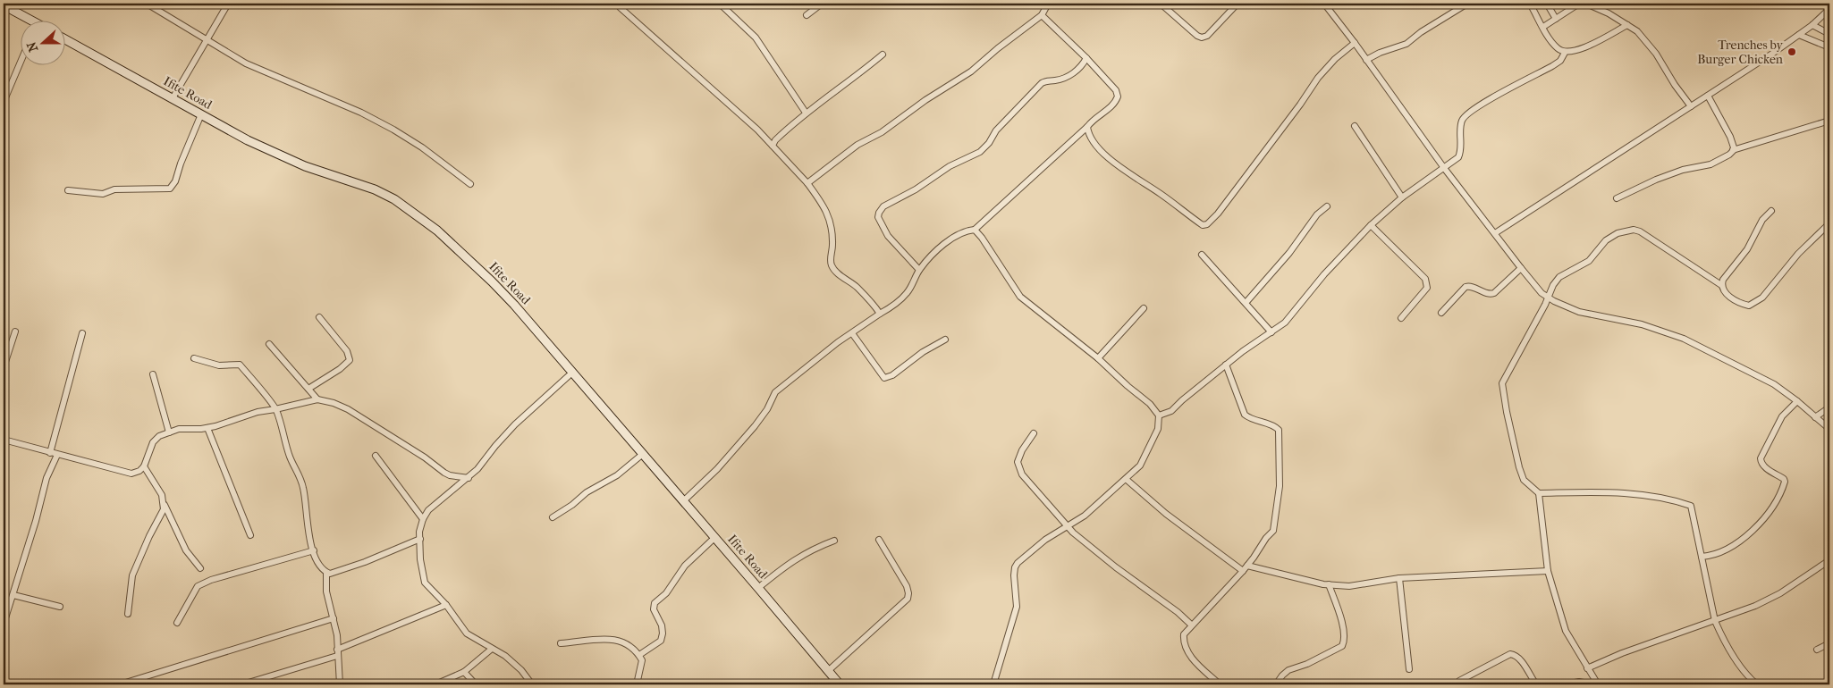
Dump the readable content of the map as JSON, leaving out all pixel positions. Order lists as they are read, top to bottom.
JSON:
{
  "streets": {
    "street": ["Ifite Road"]
  },
  "places": ["Trenches by Burger Chicken"],
  "north": "left"
}
